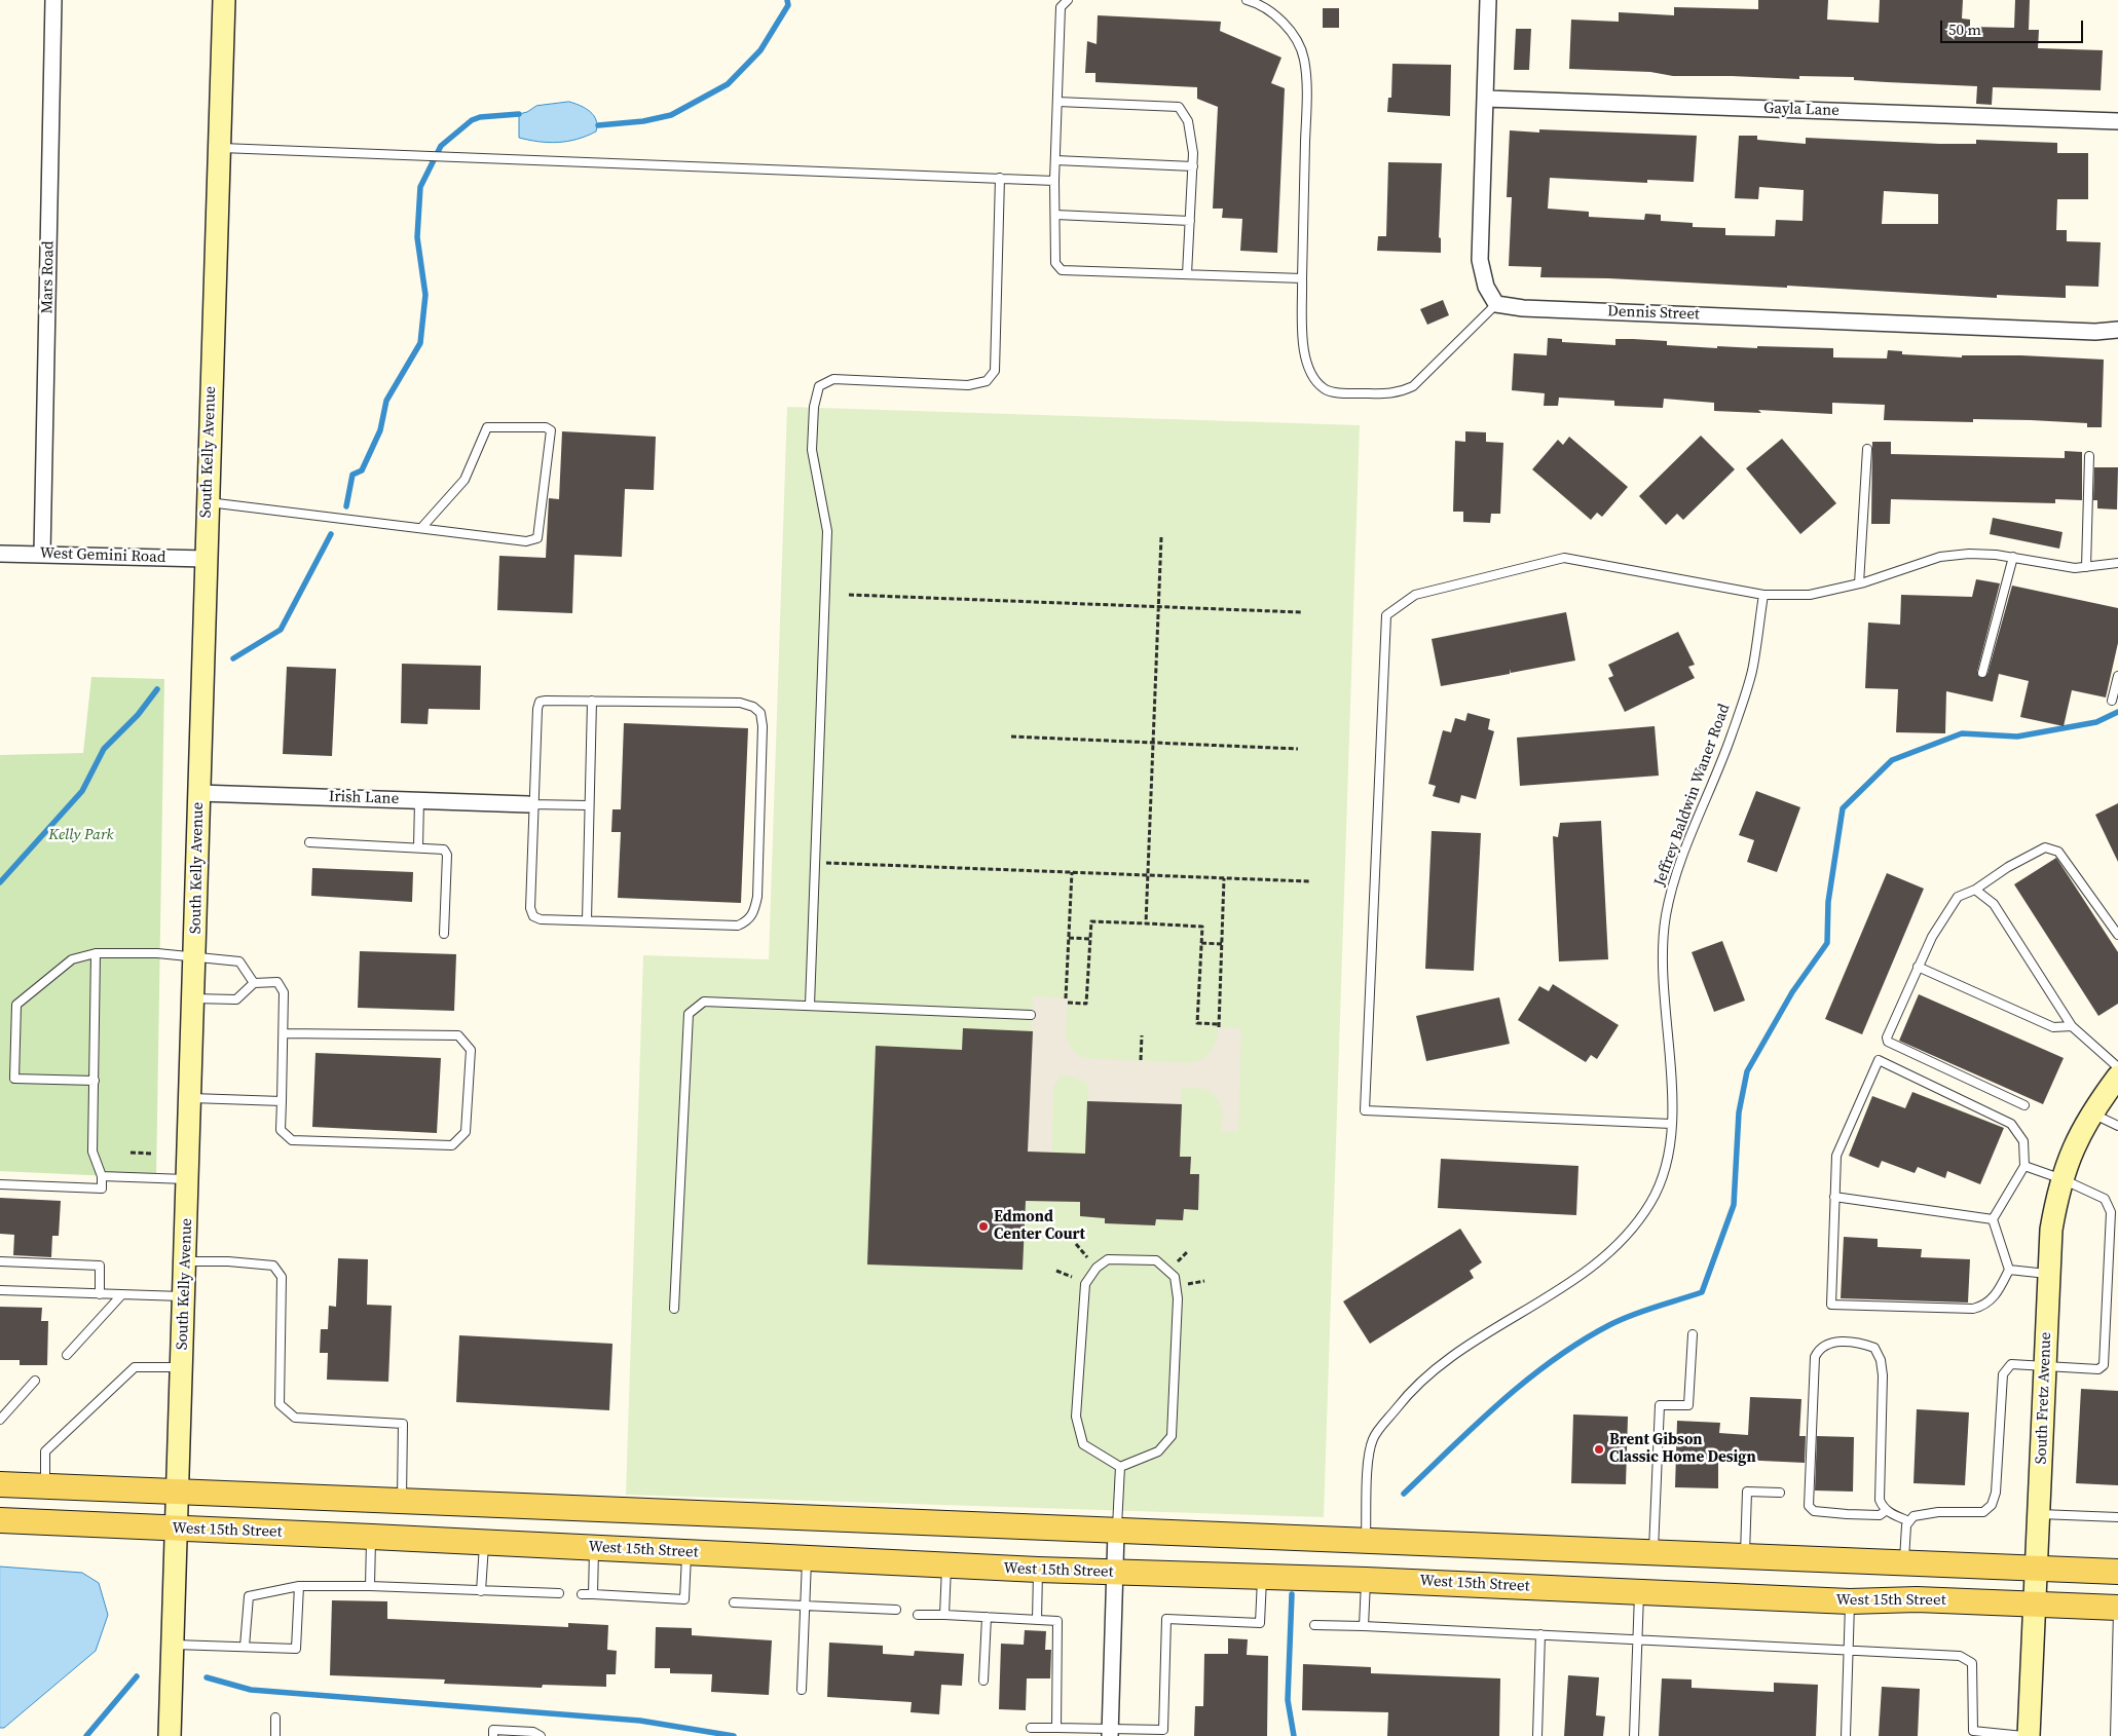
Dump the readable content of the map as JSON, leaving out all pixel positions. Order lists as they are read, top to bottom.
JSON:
{
  "streets": {
    "main road": ["South Kelly Avenue", "South Fretz Avenue", "West 15th Street"],
    "street": [
      "Gayla Lane",
      "Mars Road",
      "Dennis Street",
      "West Gemini Road",
      "Irish Lane"
    ],
    "lane": ["Jeffrey Baldwin Waner Road"]
  },
  "crossings": [
    ["Mars Road", "West Gemini Road"],
    ["South Kelly Avenue", "West Gemini Road"],
    ["South Kelly Avenue", "Irish Lane"],
    ["South Kelly Avenue", "West 15th Street"],
    ["South Fretz Avenue", "West 15th Street"]
  ],
  "parks": ["Kelly Park"],
  "places": ["Edmond Center Court", "Brent Gibson Classic Home Design"],
  "scale_bar": "50 m"
}
